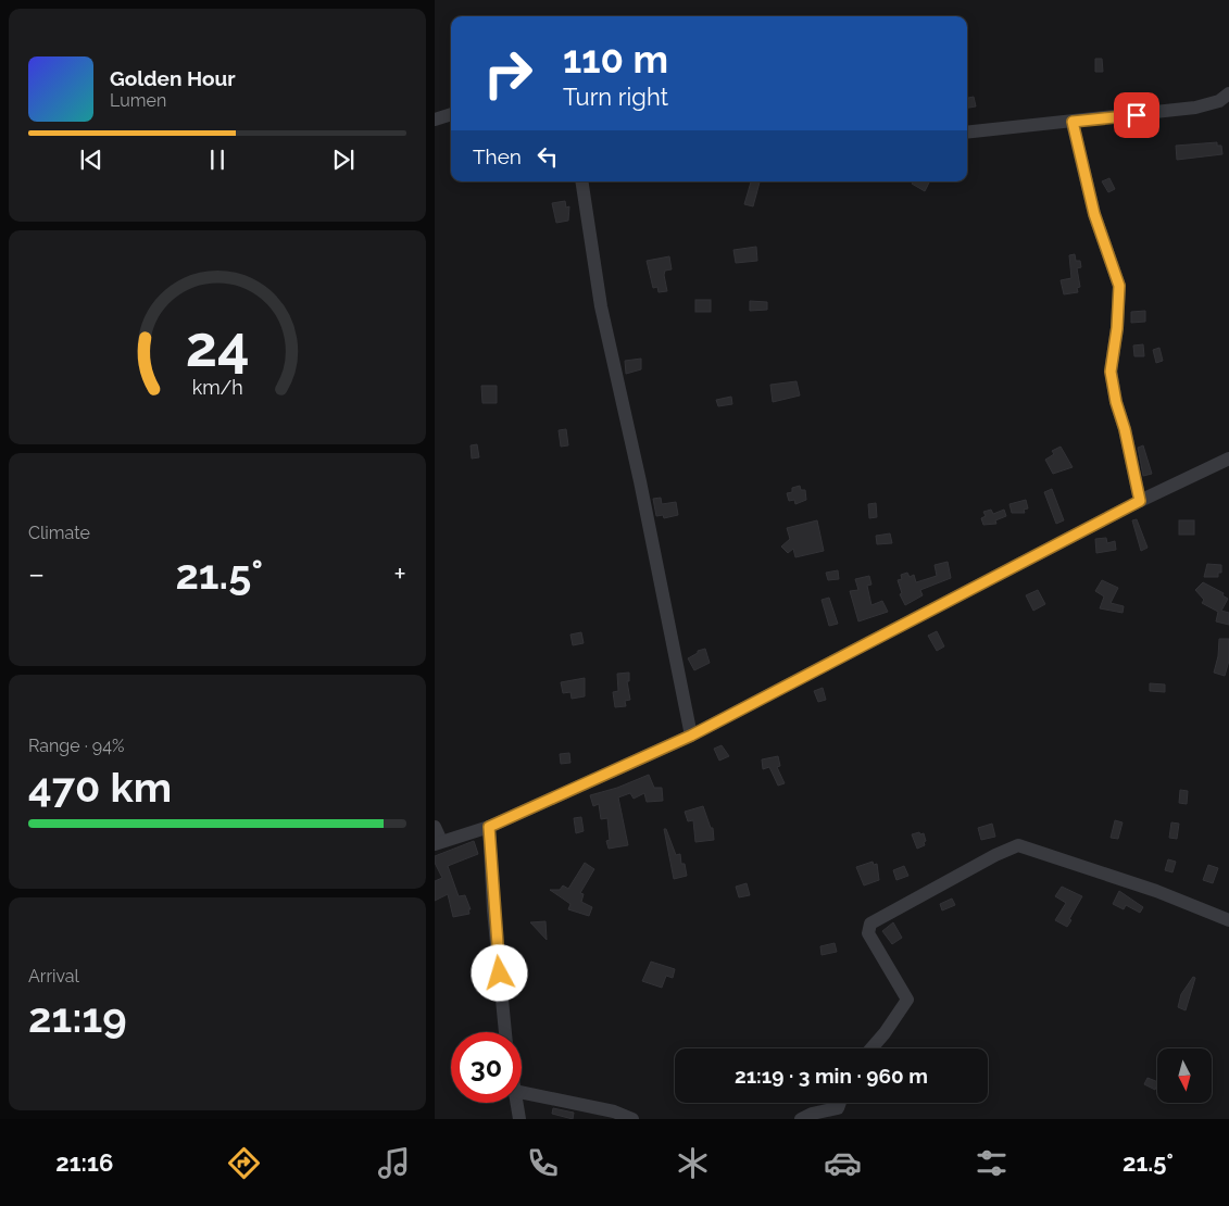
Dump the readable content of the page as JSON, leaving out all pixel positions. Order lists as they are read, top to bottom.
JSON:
{
  "north": "bottom",
  "page": {
    "turn": ["110 m", "Turn right"],
    "song": ["Golden Hour", "Lumen"],
    "then": "Then",
    "tile": [
      "Climate",
      ["Range · 94%", "470 km"],
      ["Arrival", "21:19"]
    ],
    "heat": ["−", "21.5°", "+"],
    "limit": "30",
    "trip": "21:19 · 3 min · 960 m",
    "tabs": ["21:16", "21.5°"],
    "gauge": ["24", "km/h"]
  }
}
